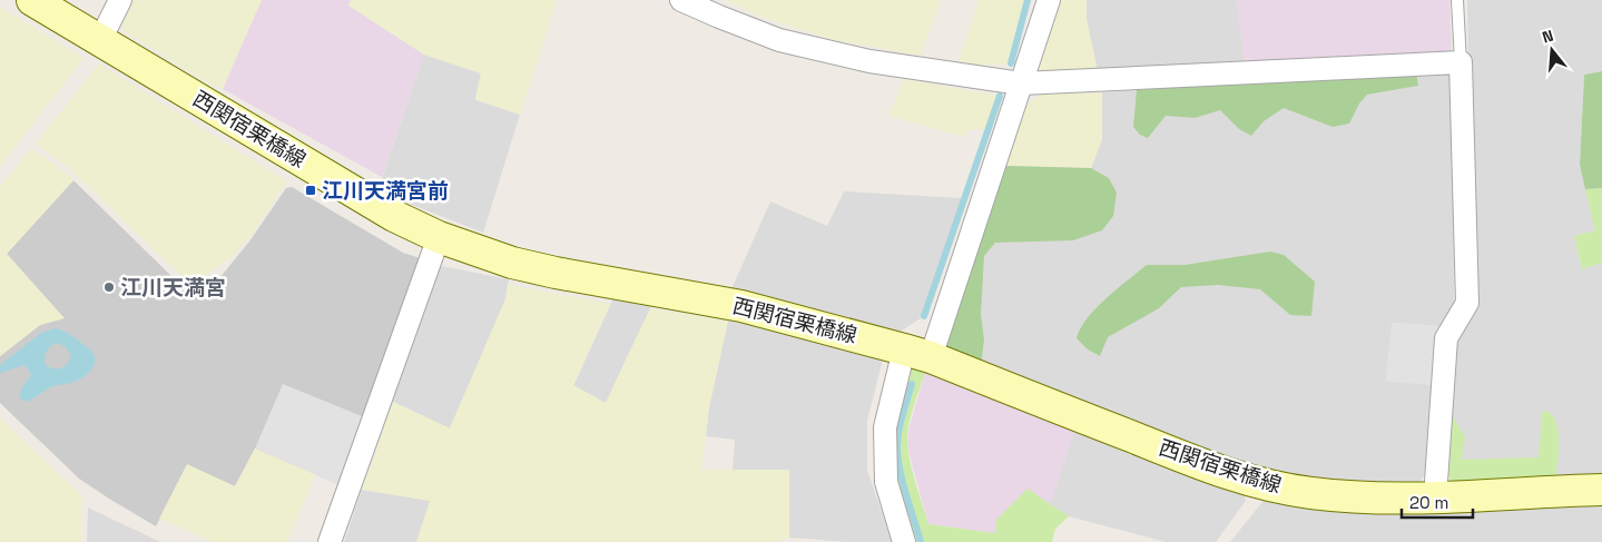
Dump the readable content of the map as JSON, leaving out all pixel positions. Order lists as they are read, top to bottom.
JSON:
{
  "streets": {
    "main road": ["西関宿栗橋線"]
  },
  "places": {
    "transit": ["江川天満宮前"],
    "other": ["江川天満宮"]
  },
  "scale_bar": "20 m",
  "north": "top"
}
